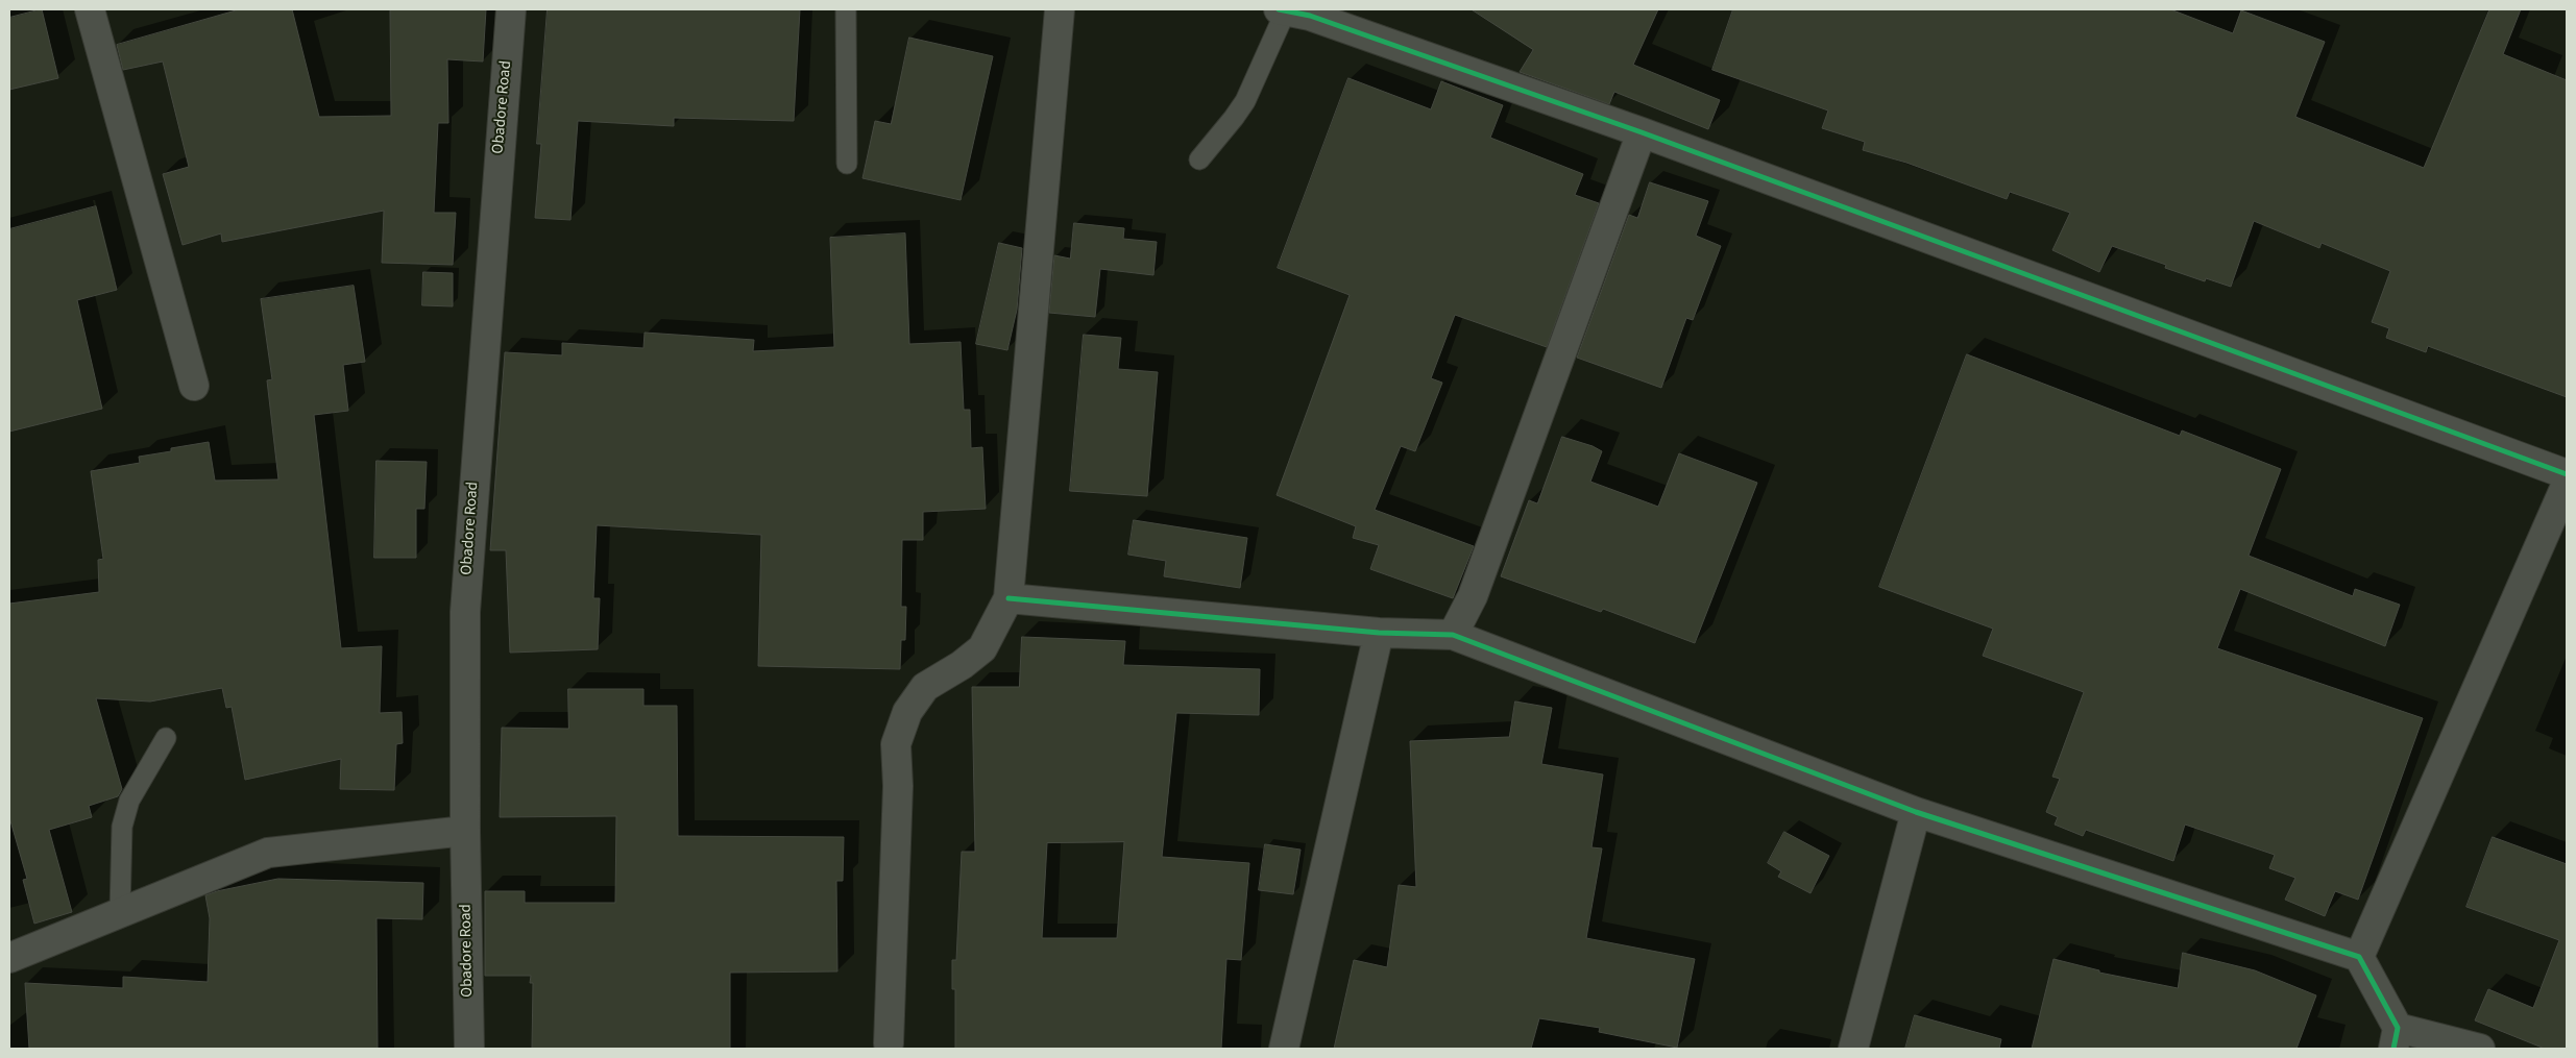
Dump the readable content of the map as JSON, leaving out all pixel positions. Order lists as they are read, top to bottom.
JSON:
{
  "streets": {
    "street": ["Obadore Road"]
  }
}
